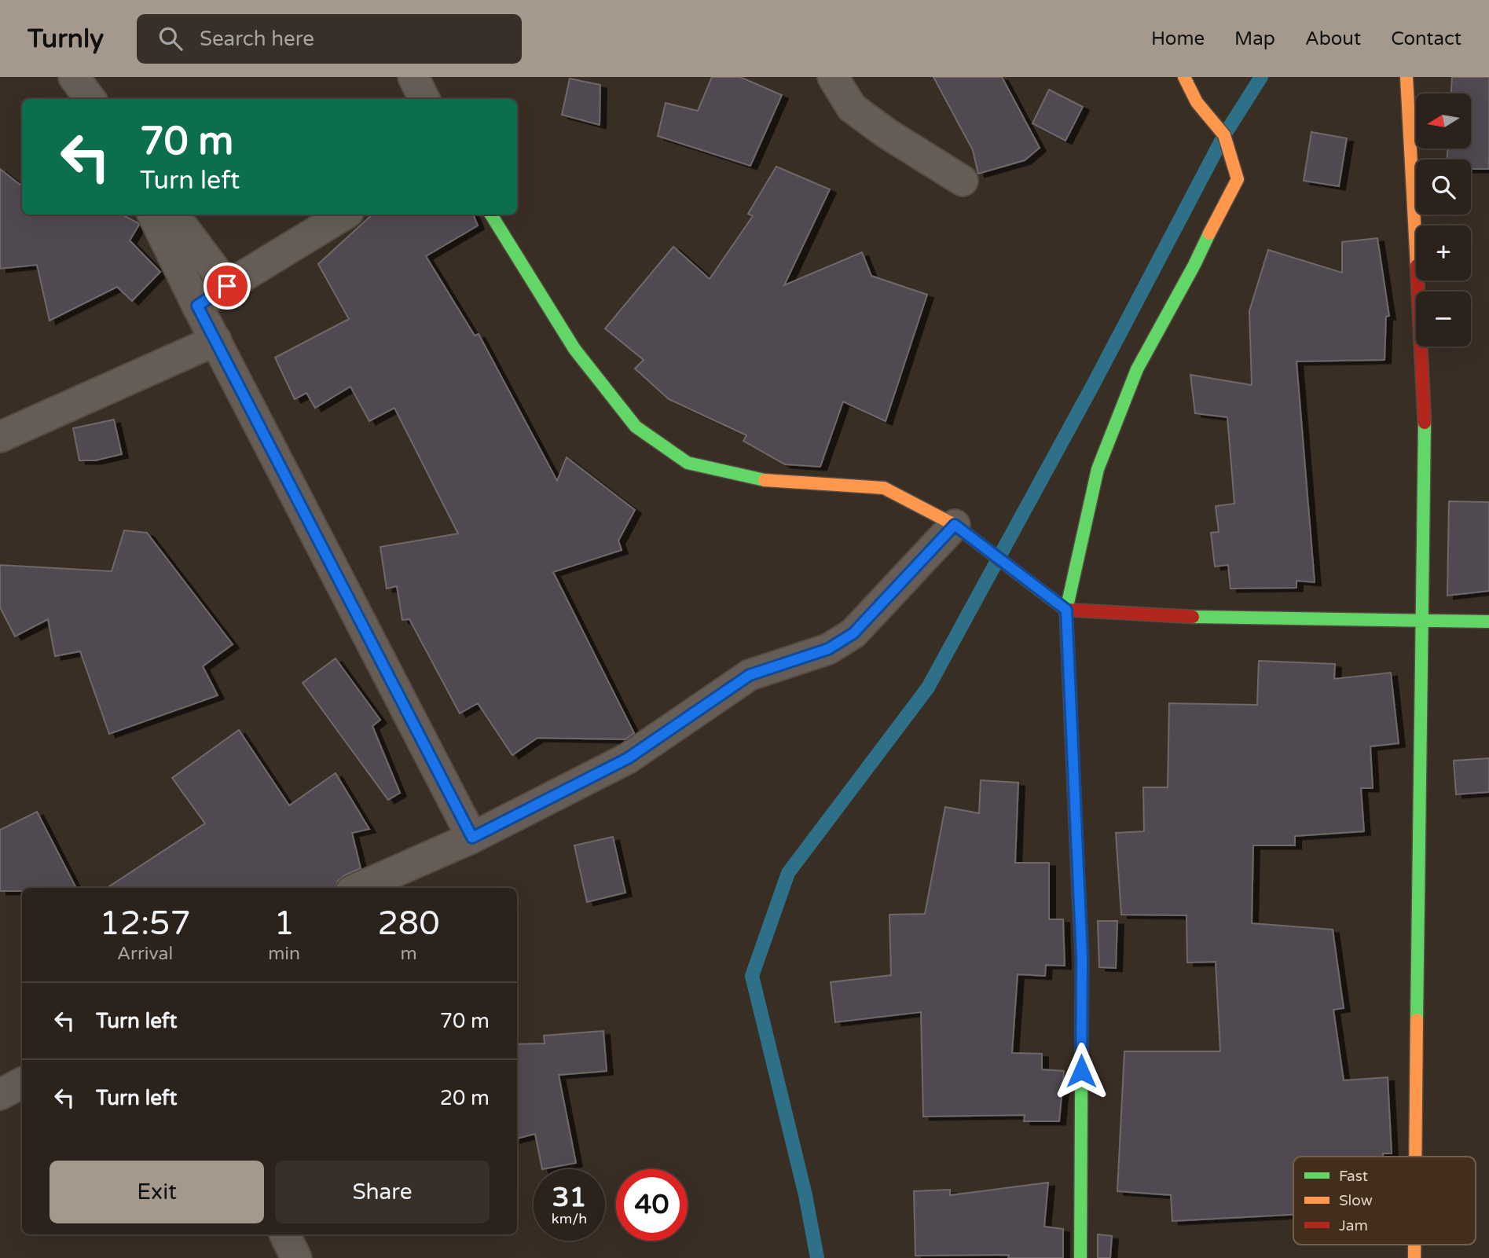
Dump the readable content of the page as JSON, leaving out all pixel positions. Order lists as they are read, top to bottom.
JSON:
{
  "legend": ["Fast", "Slow", "Jam"],
  "north": "left",
  "page": {
    "header": "Turnly",
    "search": "Search here",
    "nav": [
      "Home",
      "Map",
      "About",
      "Contact"
    ],
    "map_buttons": ["+", "−"],
    "turn": ["70 m", "Turn left"],
    "eta": [
      "12:57",
      "Arrival",
      "1",
      "min",
      "280",
      "m"
    ],
    "list": [
      {
        "name": "Turn left",
        "value": "70 m"
      },
      {
        "name": "Turn left",
        "value": "20 m"
      }
    ],
    "buttons": ["Exit", "Share"],
    "speed": "31 km/h",
    "limit": "40"
  }
}
